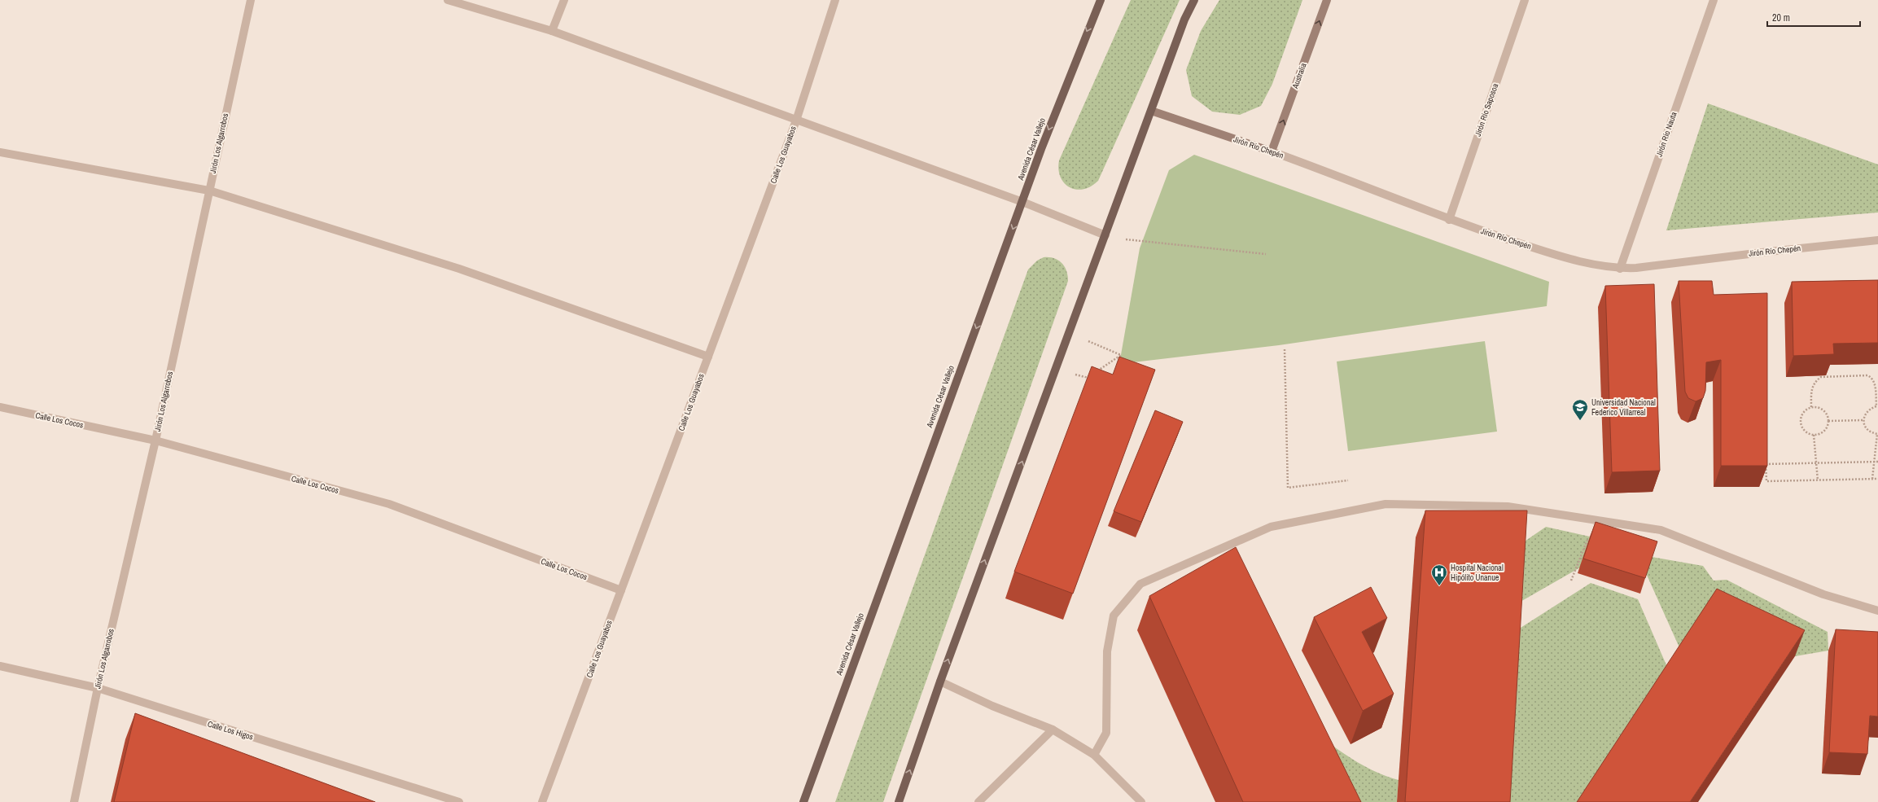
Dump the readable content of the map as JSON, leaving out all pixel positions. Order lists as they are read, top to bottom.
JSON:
{
  "streets": {
    "main road": ["Avenida César Vallejo"],
    "street": [
      "Australia",
      "Jirón Río Saposoa",
      "Jirón Río Nauta",
      "Jirón Los Algarrobos",
      "Jirón Río Chepén",
      "Calle Los Guayabos",
      "Calle Los Cocos",
      "Calle Los Higos"
    ]
  },
  "crossings": [
    ["Australia", "Jirón Río Chepén"],
    ["Jirón Río Saposoa", "Jirón Río Chepén"],
    ["Jirón Río Nauta", "Jirón Río Chepén"],
    ["Jirón Los Algarrobos", "Calle Los Cocos"],
    ["Jirón Los Algarrobos", "Calle Los Higos"],
    ["Calle Los Guayabos", "Calle Los Cocos"]
  ],
  "one_way": ["Australia", "Avenida César Vallejo"],
  "places": {
    "school or university": ["Universidad Nacional Federico Villarreal"],
    "hospital": ["Hospital Nacional Hipólito Unanue"]
  },
  "scale_bar": "20 m"
}
